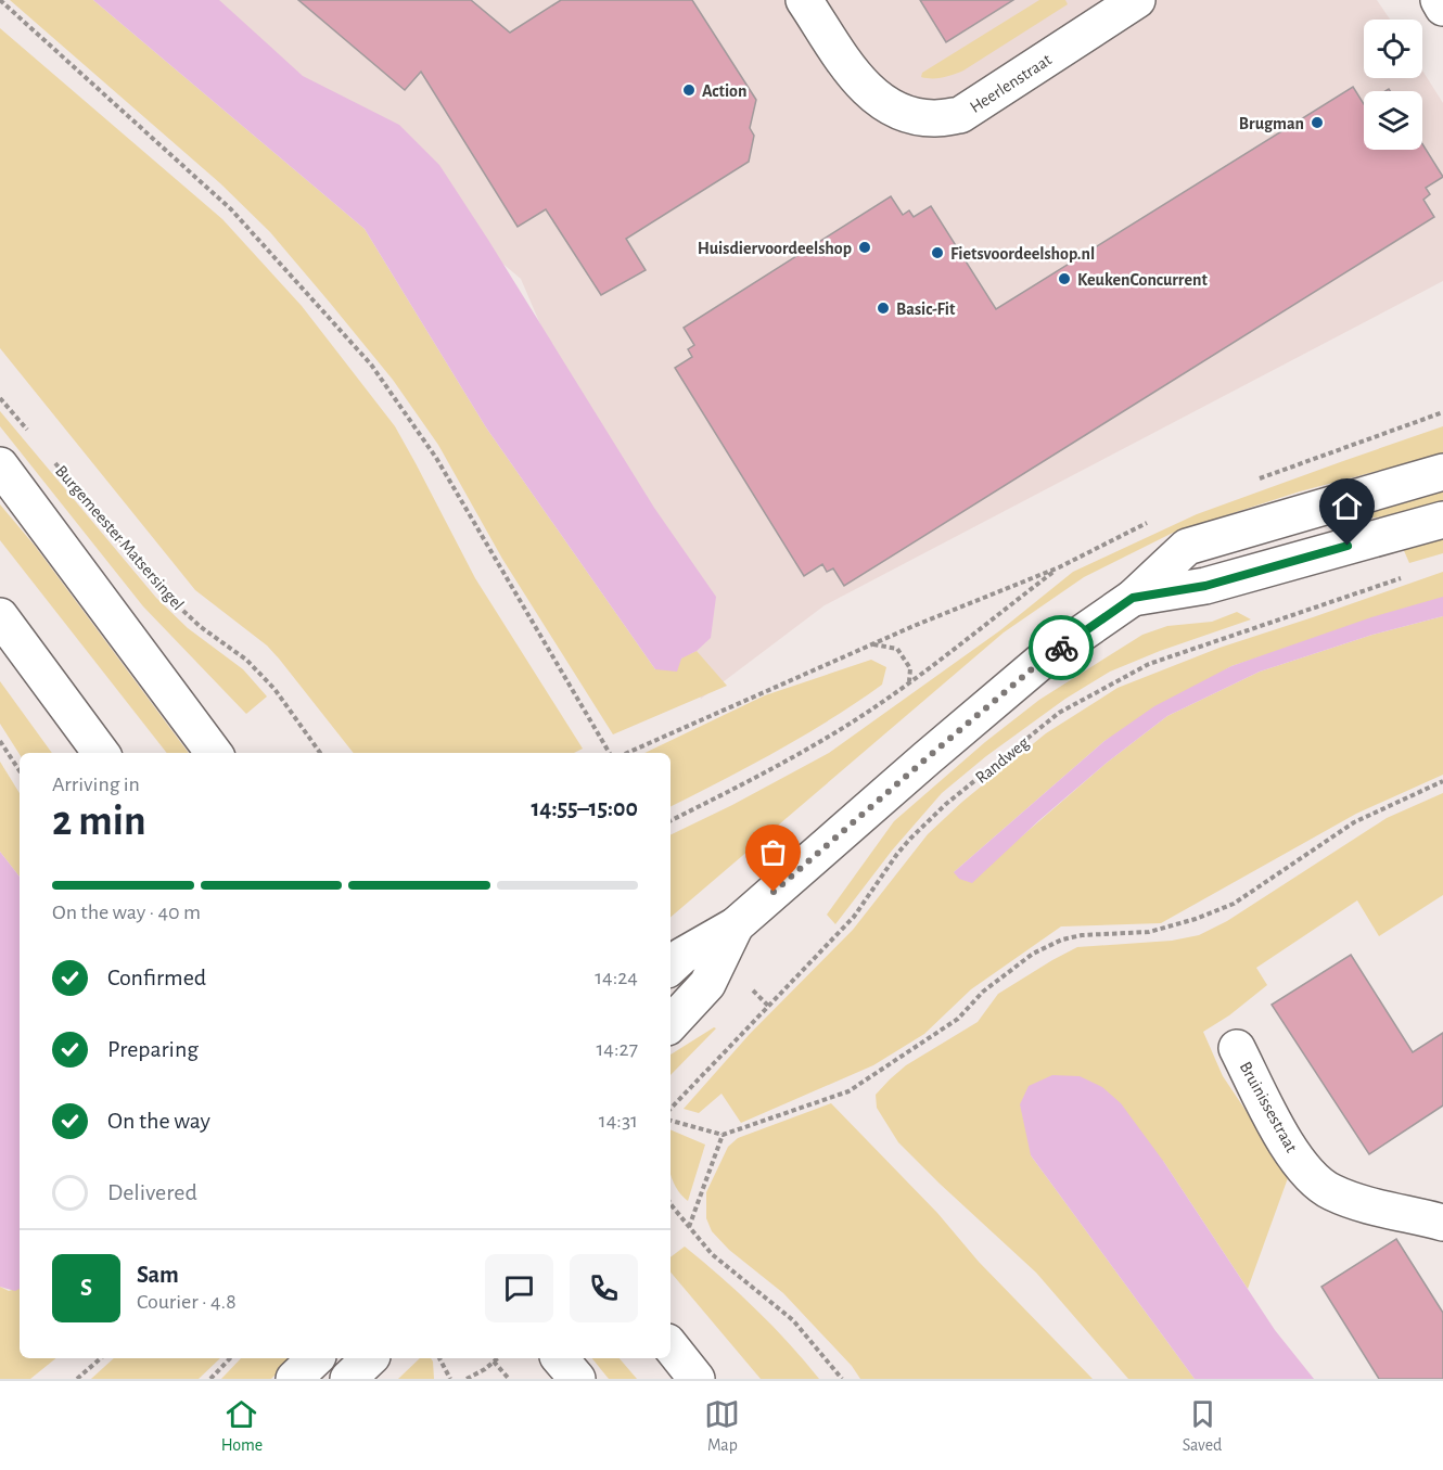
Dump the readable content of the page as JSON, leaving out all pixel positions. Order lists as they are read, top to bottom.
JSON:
{
  "streets": {
    "street": ["Heerlenstraat", "Bruinissestraat"],
    "path": ["Burgemeester Matsersingel", "Randweg"]
  },
  "places": [
    "Action",
    "Brugman",
    "Huisdiervoordeelshop",
    "Fietsvoordeelshop.nl",
    "KeukenConcurrent",
    "Basic-Fit"
  ],
  "page": {
    "heading": ["2 min", "Arriving in", "14:55–15:00"],
    "panel": ["Sam", "Courier · 4.8"],
    "bar": "On the way · 40 m",
    "list": [
      ["Confirmed", "14:24"],
      ["Preparing", "14:27"],
      ["On the way", "14:31"],
      "Delivered"
    ],
    "round": "S",
    "tabs": ["Home", "Map", "Saved"]
  }
}
